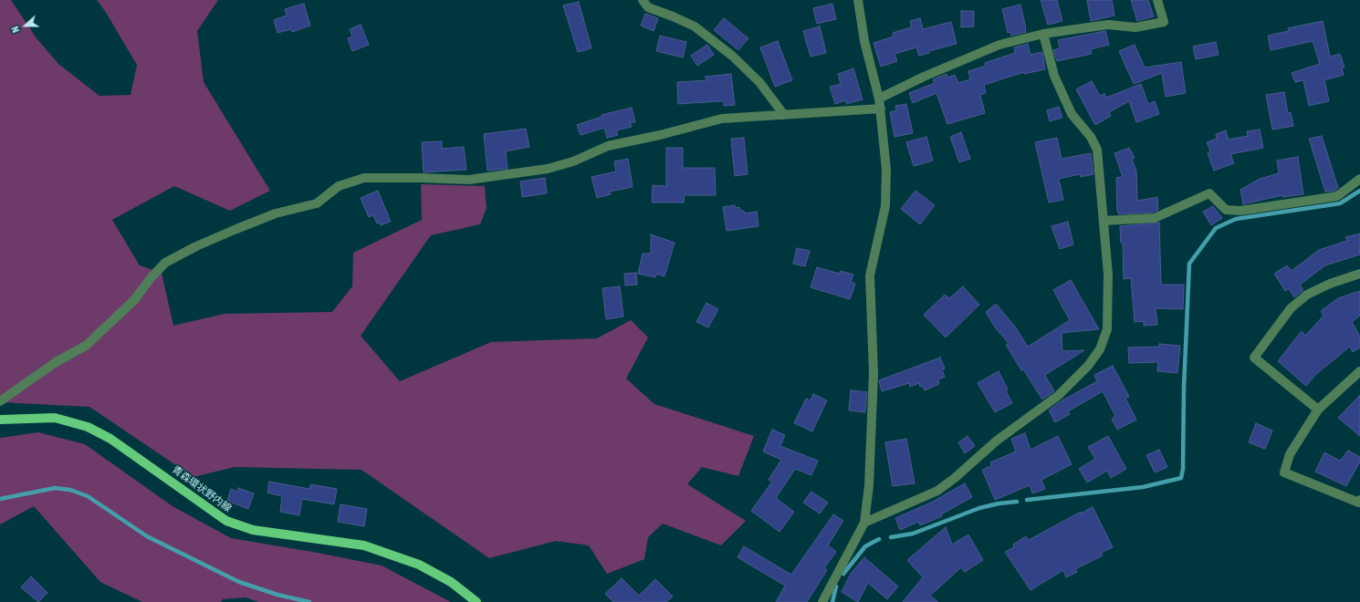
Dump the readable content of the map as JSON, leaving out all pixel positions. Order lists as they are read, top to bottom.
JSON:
{
  "streets": {
    "main road": ["青森環状野内線"]
  },
  "north": "left"
}
